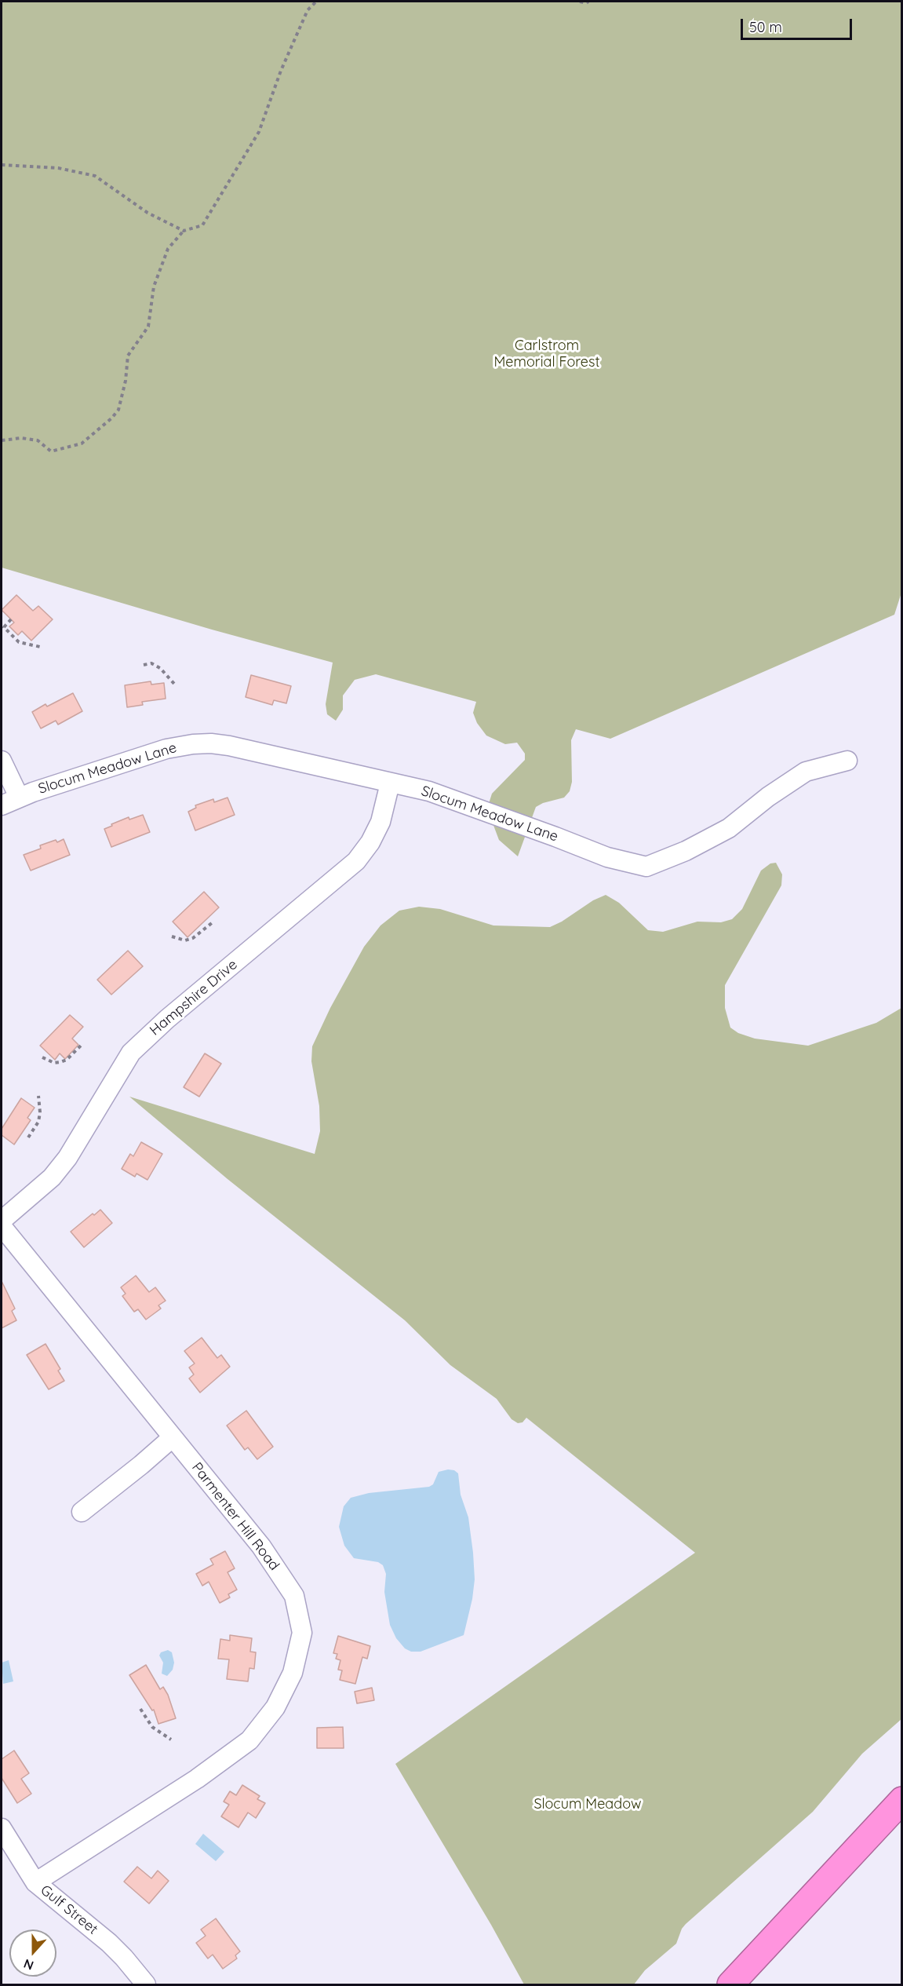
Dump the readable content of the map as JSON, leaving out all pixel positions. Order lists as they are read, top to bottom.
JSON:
{
  "streets": {
    "street": [
      "Slocum Meadow Lane",
      "Hampshire Drive",
      "Parmenter Hill Road",
      "Gulf Street"
    ]
  },
  "crossings": [
    ["Slocum Meadow Lane", "Hampshire Drive"],
    ["Parmenter Hill Road", "Gulf Street"]
  ],
  "parks": ["Carlstrom Memorial Forest", "Slocum Meadow"],
  "scale_bar": "50 m",
  "north": "bottom"
}
